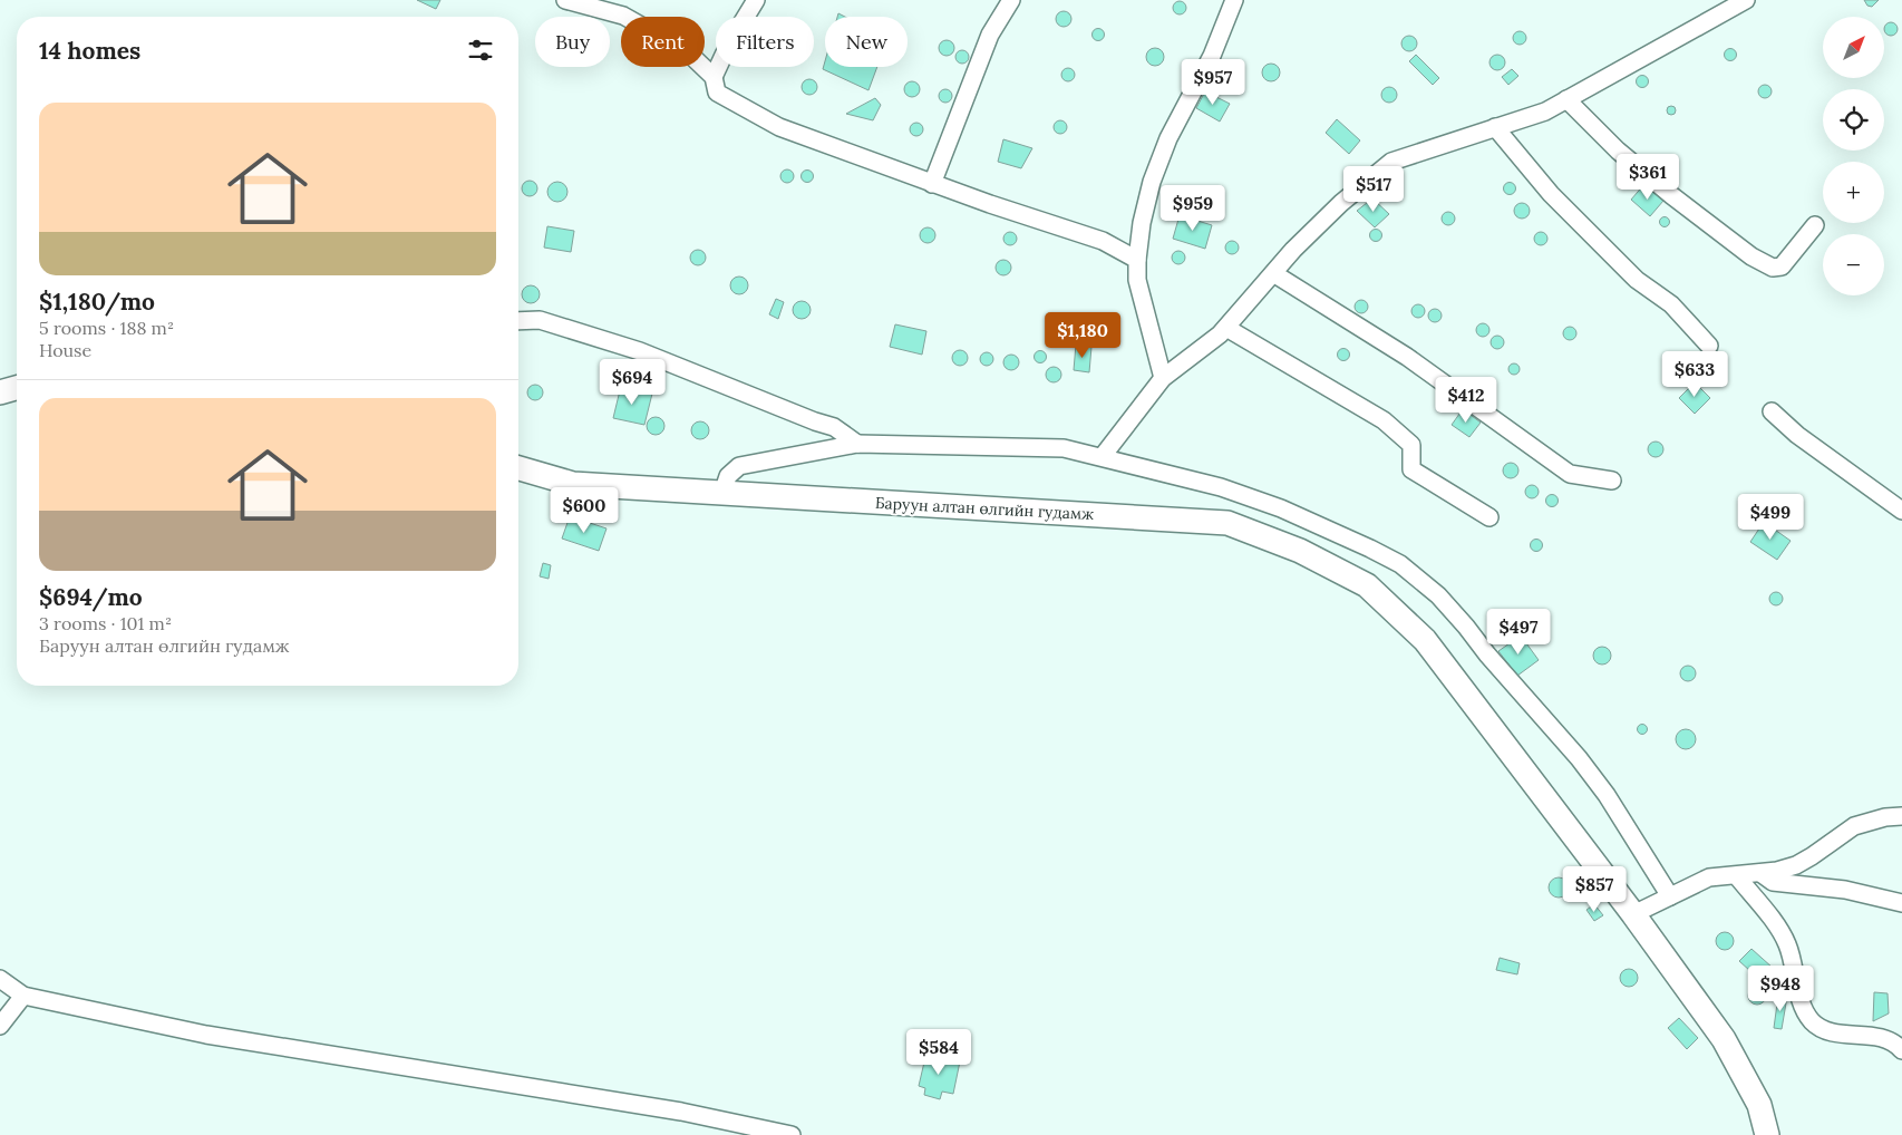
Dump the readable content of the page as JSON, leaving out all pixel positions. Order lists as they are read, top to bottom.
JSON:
{
  "streets": {
    "main road": ["Баруун алтан өлгийн гудамж"]
  },
  "north": "top right",
  "page": {
    "map_buttons": ["+", "−"],
    "chip": [
      "Buy",
      "Rent",
      "Filters",
      "New"
    ],
    "heading": "14 homes",
    "price": [
      "$957",
      "$361",
      "$517",
      "$959",
      "$1,180",
      "$633",
      "$694",
      "$412",
      "$600",
      "$499",
      "$497",
      "$857",
      "$948",
      "$584"
    ],
    "list": [
      {
        "name": "$1,180/mo",
        "note": "5 rooms · 188 m² · House"
      },
      {
        "name": "$694/mo",
        "note": "3 rooms · 101 m² · Баруун алтан өлгийн гудамж"
      }
    ]
  }
}
